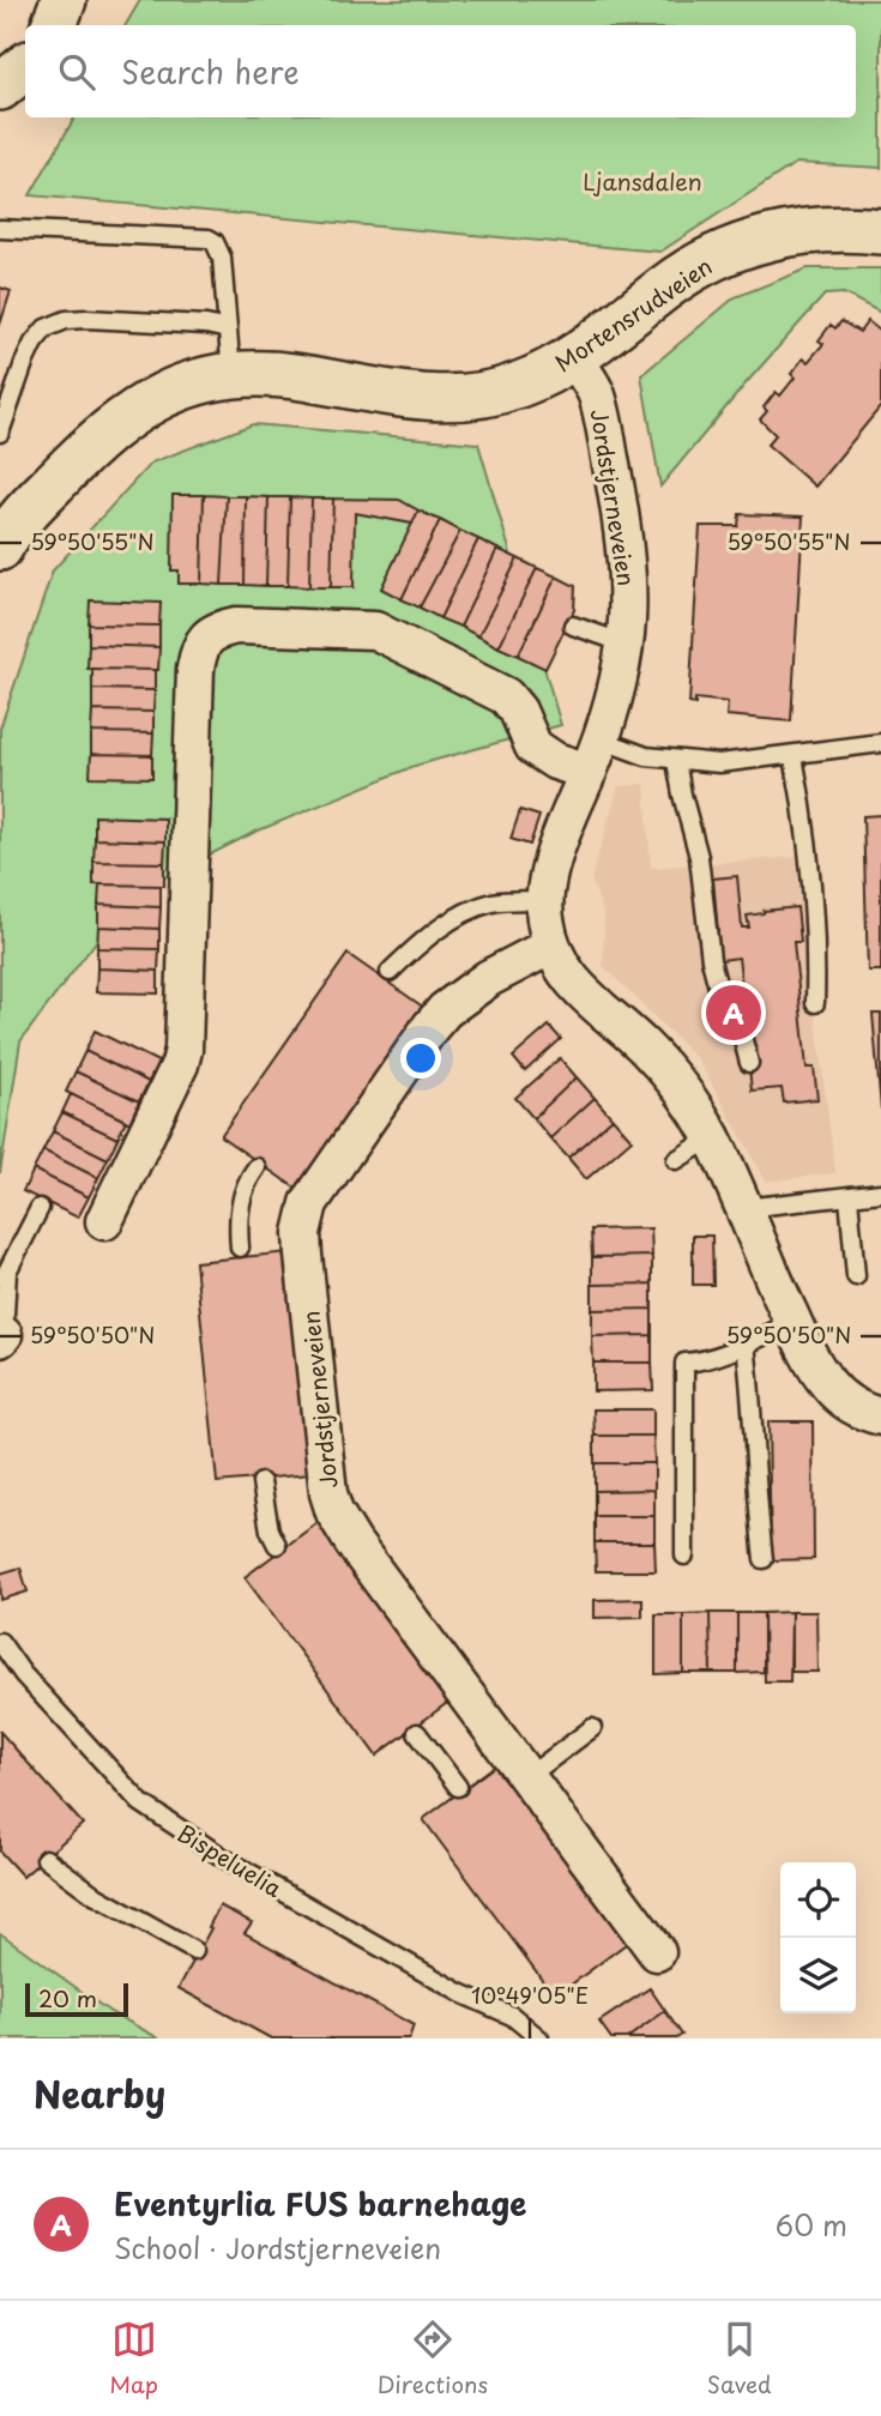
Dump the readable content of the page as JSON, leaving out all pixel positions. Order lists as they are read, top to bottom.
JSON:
{
  "streets": {
    "street": ["Mortensrudveien", "Jordstjerneveien"],
    "lane": ["Bispeluelia"]
  },
  "crossings": [
    ["Mortensrudveien", "Jordstjerneveien"]
  ],
  "parks": ["Ljansdalen"],
  "scale_bar": "20 m",
  "page": {
    "search": "Search here",
    "pins": "A",
    "scale": "20 m",
    "heading": "Nearby",
    "list": [
      {
        "mark": "A",
        "name": "Eventyrlia FUS barnehage",
        "note": "School · Jordstjerneveien",
        "value": "60 m"
      }
    ],
    "nav": ["Map", "Directions", "Saved"]
  },
  "coordinates": ["59°50'55\"N", "59°50'50\"N", "10°49'05\"E"]
}
